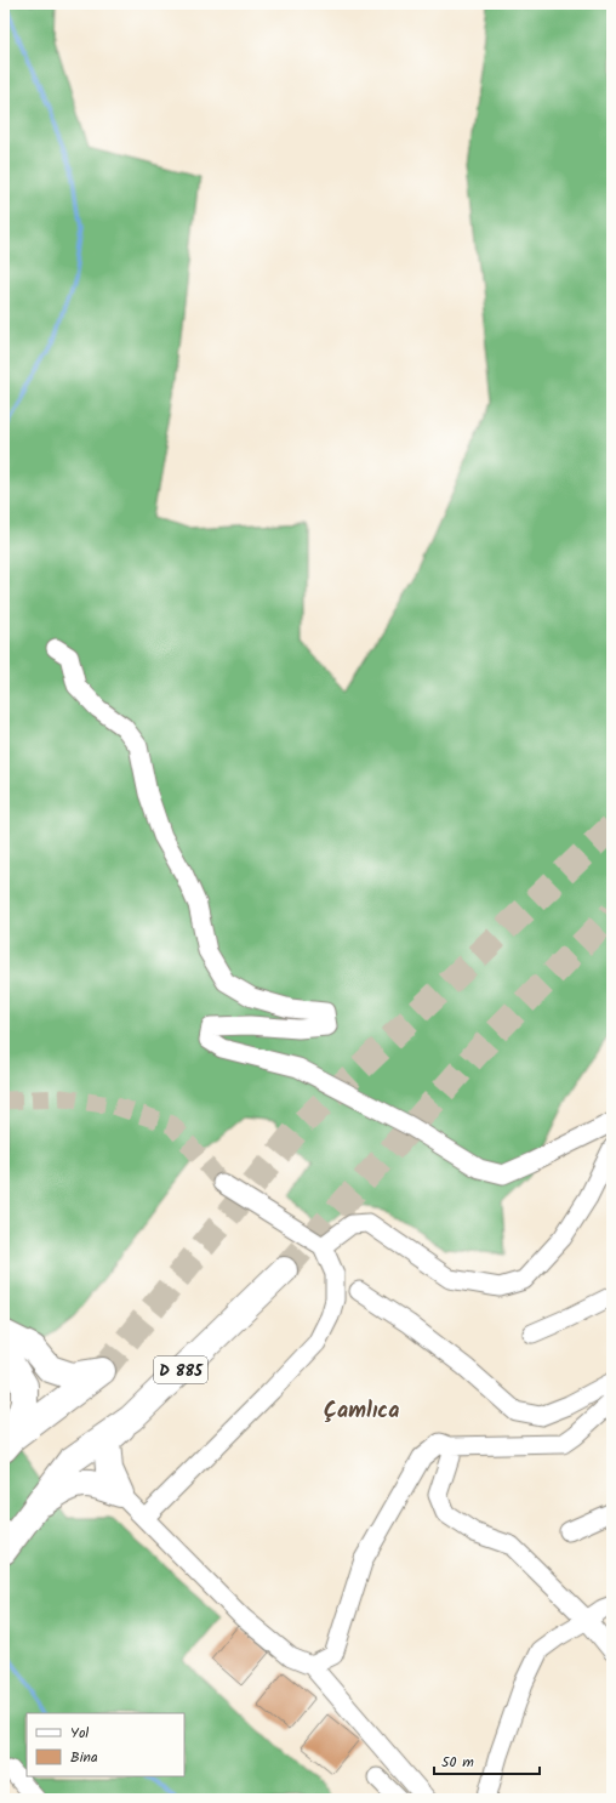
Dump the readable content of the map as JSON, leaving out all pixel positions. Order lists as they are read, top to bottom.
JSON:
{
  "streets": {
    "highway": ["D 885"]
  },
  "districts": ["Çamlıca"],
  "legend": ["Yol", "Bina"],
  "scale_bar": "50 m"
}
